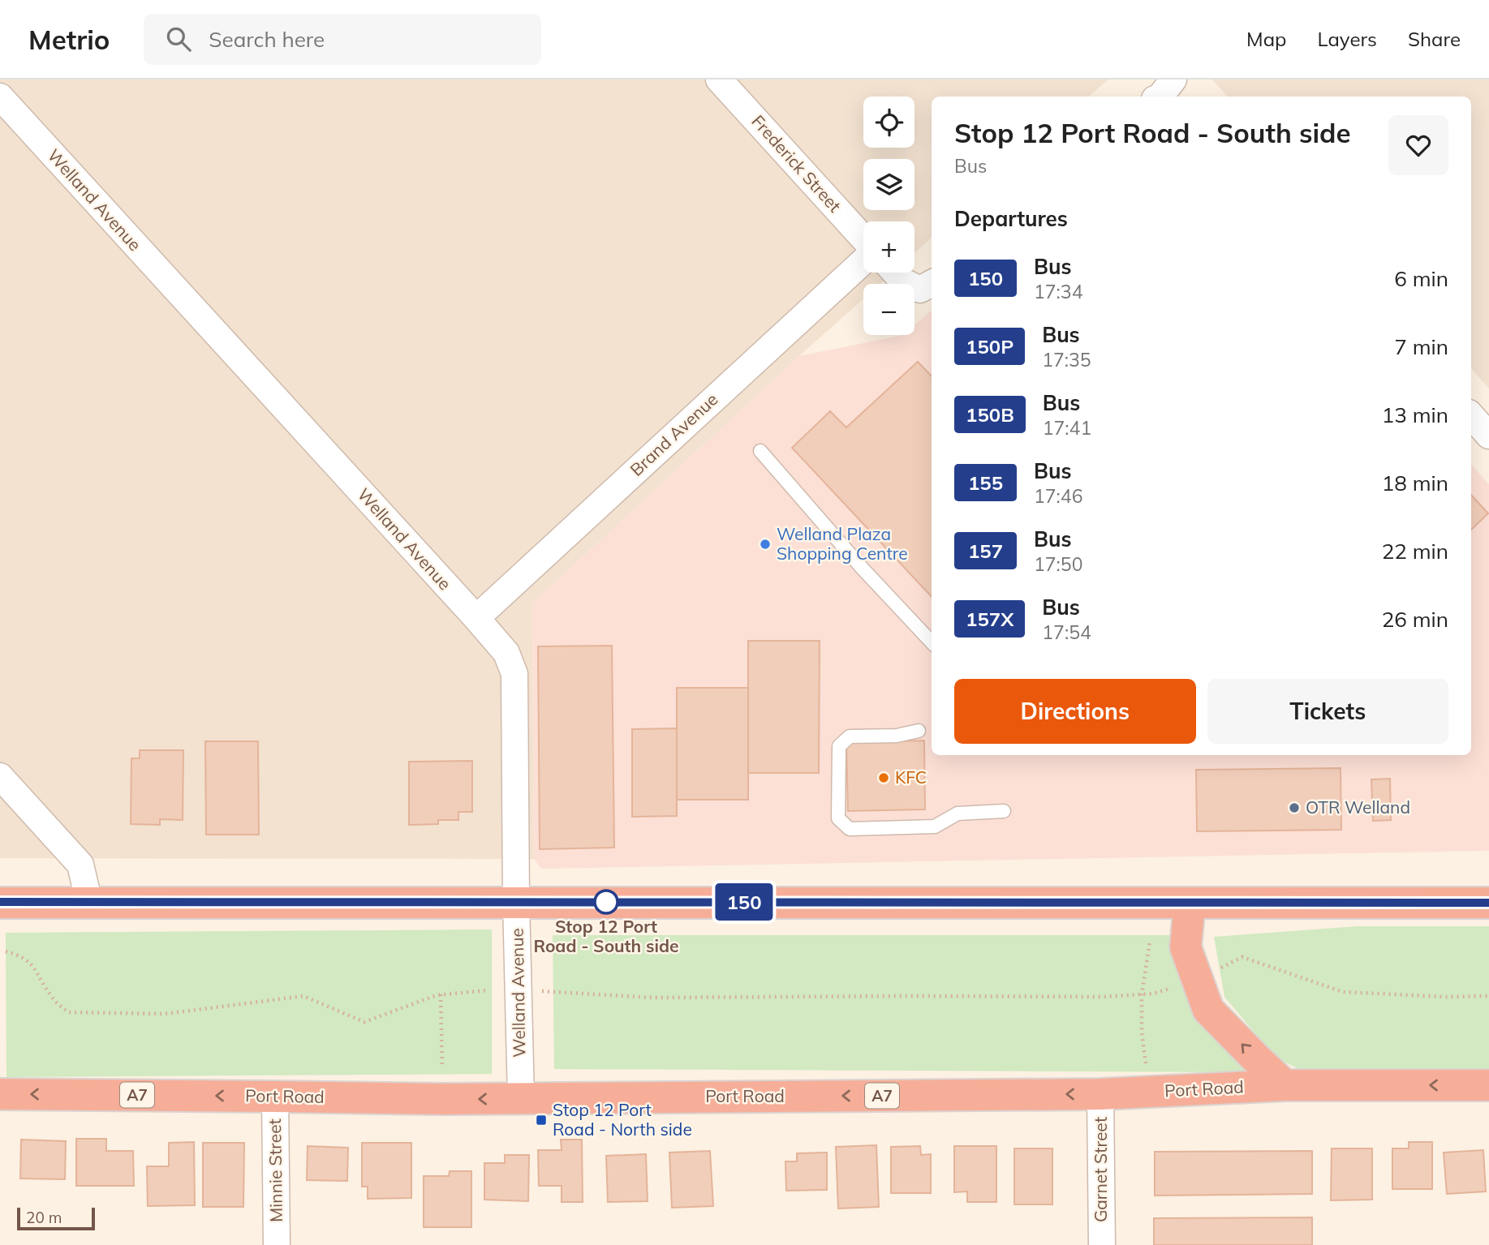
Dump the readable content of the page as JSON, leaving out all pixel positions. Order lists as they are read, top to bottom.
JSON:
{
  "streets": {
    "highway": ["Port Road", "A7"],
    "street": [
      "Frederick Street",
      "Welland Avenue",
      "Brand Avenue",
      "Garnet Street",
      "Minnie Street"
    ]
  },
  "crossings": [
    ["Welland Avenue", "Brand Avenue"],
    ["Welland Avenue", "Port Road"],
    ["Port Road", "Garnet Street"],
    ["Port Road", "Minnie Street"]
  ],
  "places": {
    "other": [
      "Welland Plaza Shopping Centre",
      "KFC",
      "OTR Welland",
      "Stop 12 Port Road - South side"
    ],
    "transit": ["Stop 12 Port Road - North side"]
  },
  "lines": ["bus line 150"],
  "scale_bar": "20 m",
  "page": {
    "header": "Metrio",
    "search": "Search here",
    "nav": ["Map", "Layers", "Share"],
    "on_map": "150",
    "map_buttons": ["+", "−"],
    "heading": [
      ["Stop 12 Port Road - South side", "Bus"],
      "Departures"
    ],
    "list": [
      {
        "mark": "150",
        "name": "Bus",
        "note": "17:34",
        "value": "6 min"
      },
      {
        "mark": "150P",
        "name": "Bus",
        "note": "17:35",
        "value": "7 min"
      },
      {
        "mark": "150B",
        "name": "Bus",
        "note": "17:41",
        "value": "13 min"
      },
      {
        "mark": "155",
        "name": "Bus",
        "note": "17:46",
        "value": "18 min"
      },
      {
        "mark": "157",
        "name": "Bus",
        "note": "17:50",
        "value": "22 min"
      },
      {
        "mark": "157X",
        "name": "Bus",
        "note": "17:54",
        "value": "26 min"
      }
    ],
    "buttons": ["Directions", "Tickets"],
    "scale": "20 m"
  }
}
